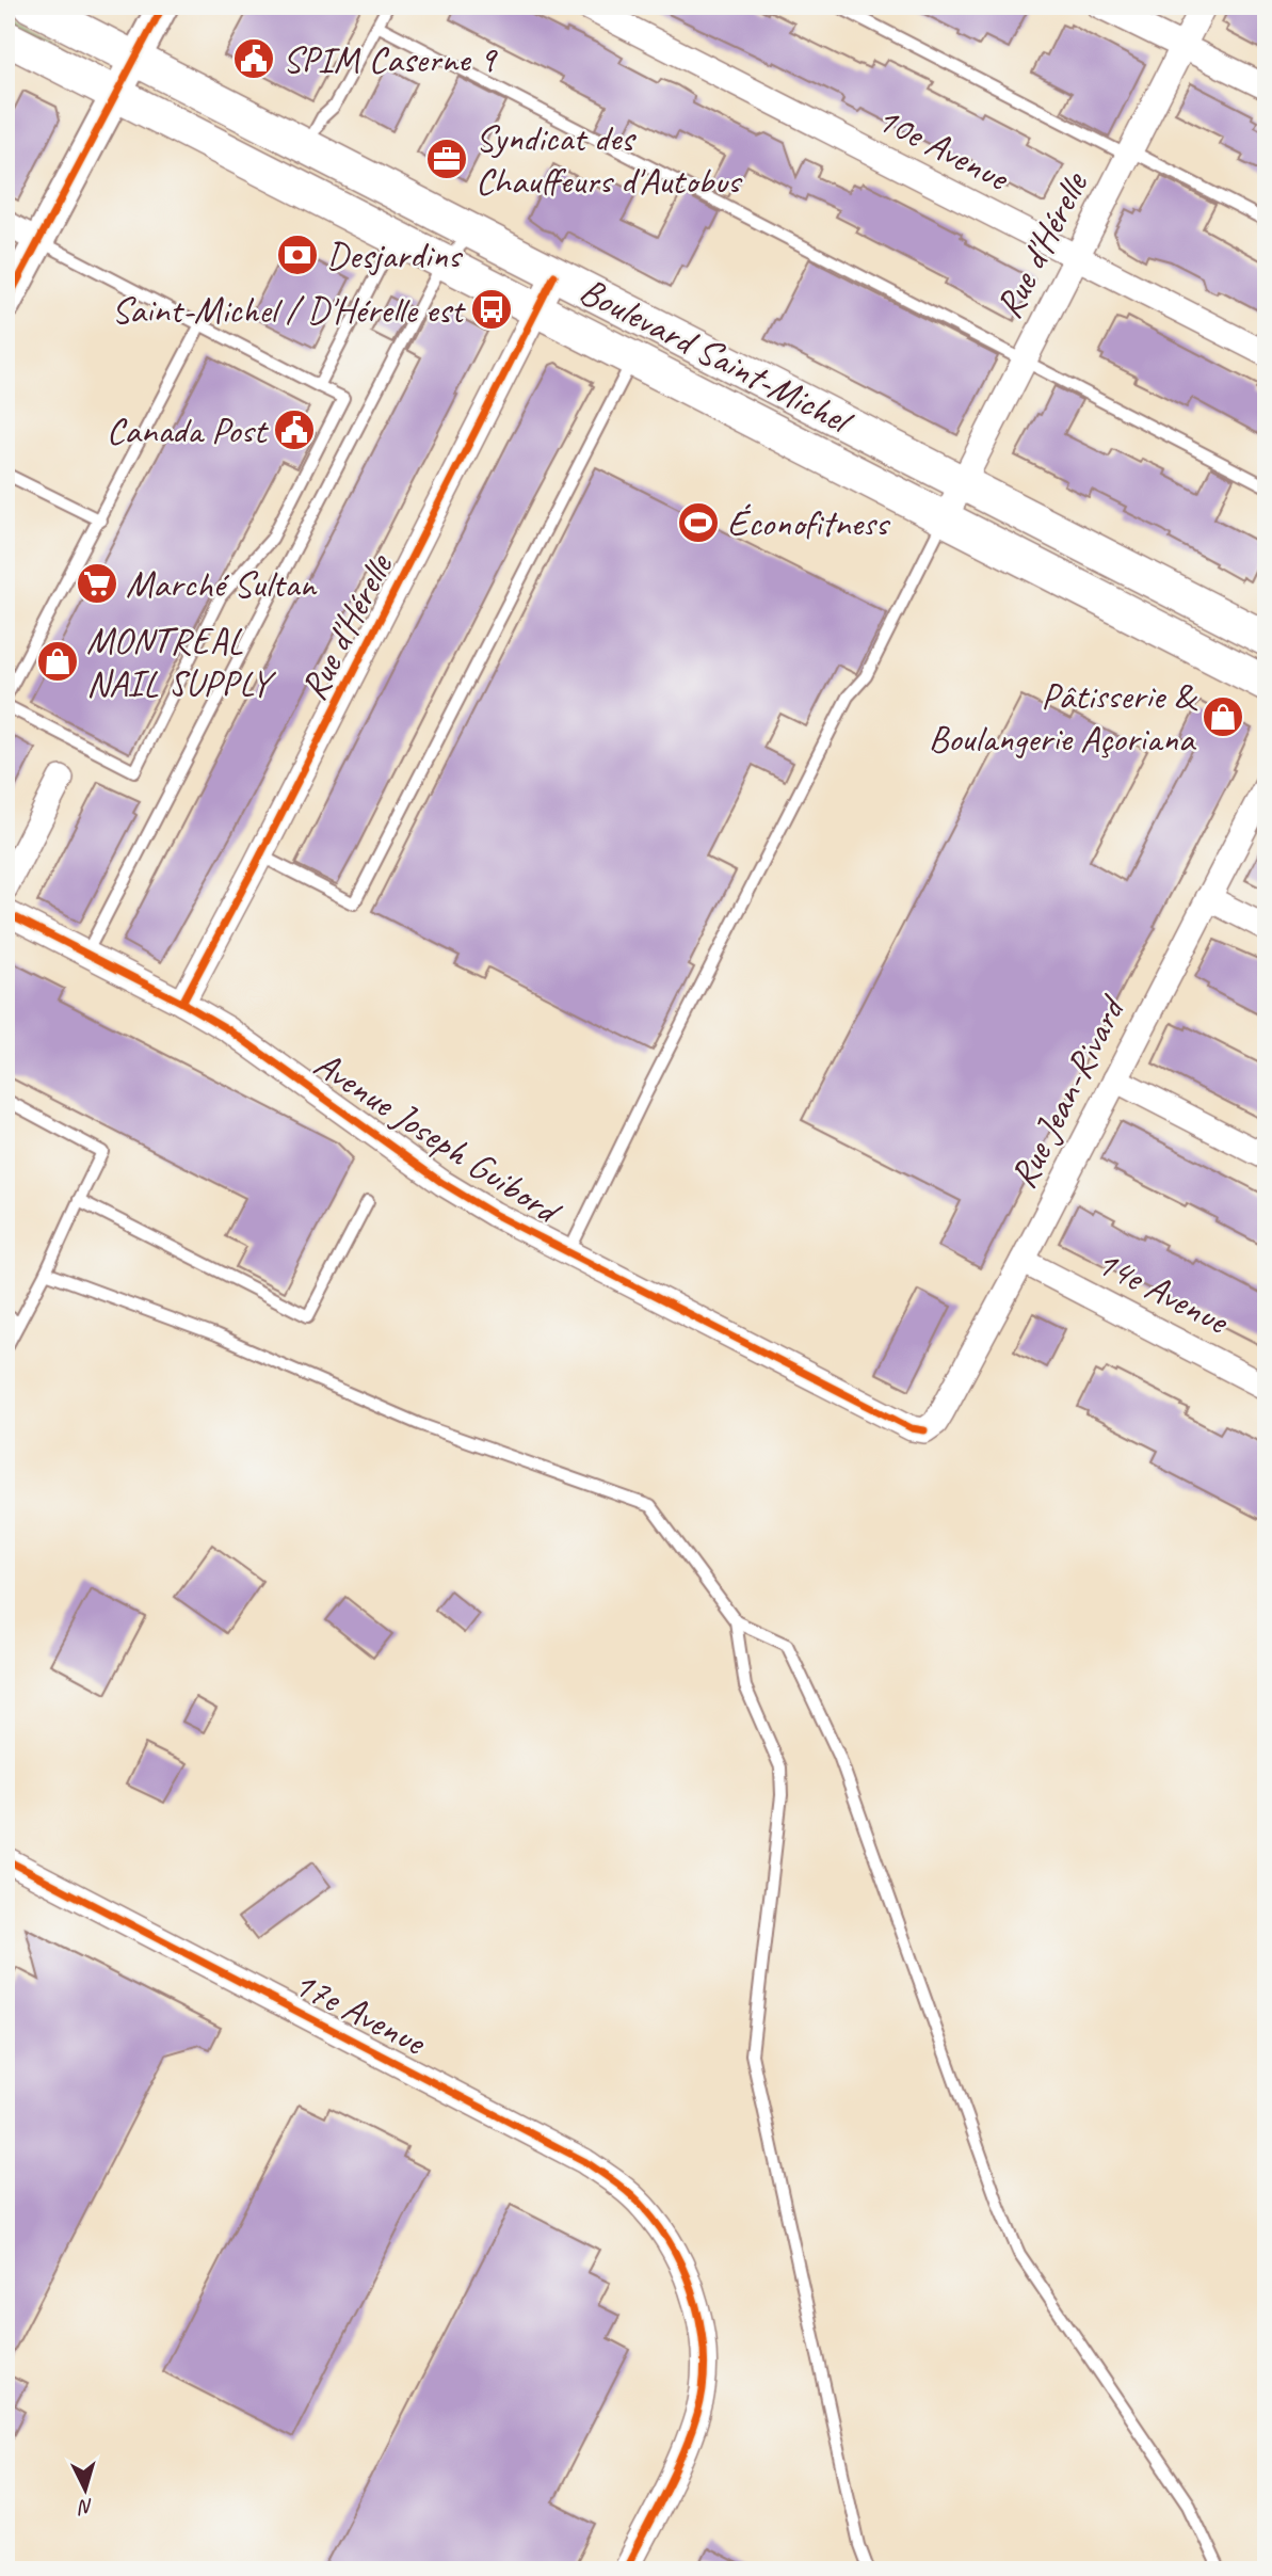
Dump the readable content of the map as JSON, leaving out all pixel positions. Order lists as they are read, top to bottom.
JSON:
{
  "streets": {
    "main road": ["Boulevard Saint-Michel"],
    "street": [
      "10e Avenue",
      "Rue d'Hérelle",
      "Rue Jean-Rivard",
      "Avenue Joseph Guibord",
      "14e Avenue",
      "17e Avenue"
    ]
  },
  "crossings": [
    ["10e Avenue", "Rue d'Hérelle"],
    ["Rue d'Hérelle", "Boulevard Saint-Michel"],
    ["Rue d'Hérelle", "Avenue Joseph Guibord"],
    ["Rue Jean-Rivard", "Avenue Joseph Guibord"],
    ["Rue Jean-Rivard", "14e Avenue"]
  ],
  "places": {
    "public building": ["SPIM Caserne 9", "Canada Post"],
    "office": ["Syndicat des Chauffeurs d'Autobus"],
    "bank": ["Desjardins"],
    "bus stop": ["Saint-Michel / D'Hérelle est"],
    "sports": ["Éconofitness"],
    "supermarket": ["Marché Sultan"],
    "shop": ["MONTREAL NAIL SUPPLY", "Pâtisserie & Boulangerie Açoriana"]
  },
  "north": "bottom"
}
